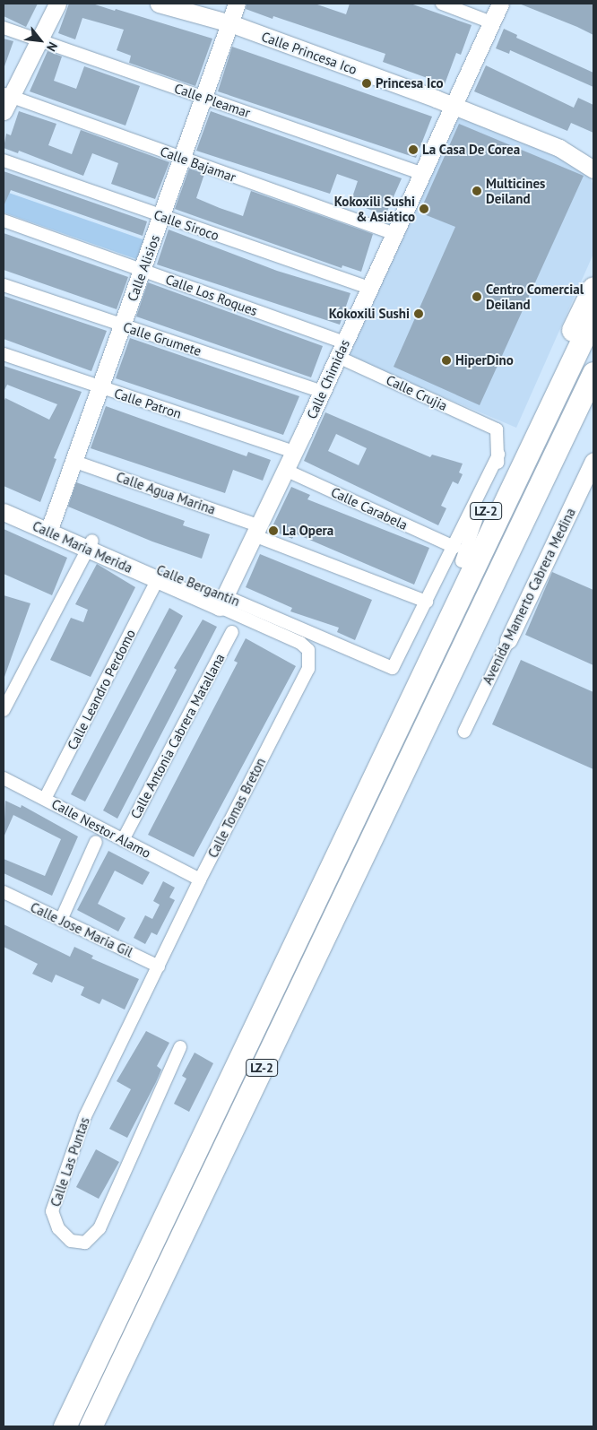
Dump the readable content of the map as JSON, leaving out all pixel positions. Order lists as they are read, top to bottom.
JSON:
{
  "streets": {
    "highway": ["LZ-2"],
    "street": [
      "Calle Princesa Ico",
      "Calle Pleamar",
      "Calle Bajamar",
      "Calle Siroco",
      "Calle Alisios",
      "Calle Los Roques",
      "Calle Grumete",
      "Calle Chimidas",
      "Calle Crujia",
      "Calle Patron",
      "Calle Agua Marina",
      "Calle Carabela",
      "Calle Maria Merida",
      "Calle Bergantin",
      "Avenida Mamerto Cabrera Medina",
      "Calle Leandro Perdomo",
      "Calle Antonia Cabrera Matallana",
      "Calle Tomas Breton",
      "Calle Nestor Alamo",
      "Calle Jose Maria Gil",
      "Calle Las Puntas"
    ]
  },
  "crossings": [
    ["Calle Princesa Ico", "Calle Alisios"],
    ["Calle Princesa Ico", "Calle Chimidas"],
    ["Calle Pleamar", "Calle Alisios"],
    ["Calle Pleamar", "Calle Chimidas"],
    ["Calle Bajamar", "Calle Alisios"],
    ["Calle Bajamar", "Calle Chimidas"],
    ["Calle Siroco", "Calle Alisios"],
    ["Calle Siroco", "Calle Chimidas"],
    ["Calle Alisios", "Calle Los Roques"],
    ["Calle Alisios", "Calle Grumete"],
    ["Calle Alisios", "Calle Patron"],
    ["Calle Alisios", "Calle Agua Marina"],
    ["Calle Alisios", "Calle Maria Merida"],
    ["Calle Alisios", "Calle Bergantin"],
    ["Calle Los Roques", "Calle Chimidas"],
    ["Calle Los Roques", "Calle Crujia"],
    ["Calle Grumete", "Calle Chimidas"],
    ["Calle Chimidas", "Calle Crujia"],
    ["Calle Chimidas", "Calle Patron"],
    ["Calle Chimidas", "Calle Agua Marina"],
    ["Calle Chimidas", "Calle Carabela"],
    ["Calle Chimidas", "Calle Maria Merida"],
    ["Calle Chimidas", "Calle Bergantin"],
    ["Calle Crujia", "Calle Carabela"],
    ["Calle Crujia", "LZ-2"],
    ["Calle Agua Marina", "Calle Bergantin"],
    ["Calle Carabela", "LZ-2"],
    ["Calle Maria Merida", "Calle Bergantin"],
    ["Calle Maria Merida", "Calle Leandro Perdomo"],
    ["Calle Maria Merida", "Calle Tomas Breton"],
    ["Calle Leandro Perdomo", "Calle Nestor Alamo"],
    ["Calle Antonia Cabrera Matallana", "Calle Nestor Alamo"],
    ["Calle Tomas Breton", "Calle Nestor Alamo"],
    ["Calle Tomas Breton", "Calle Jose Maria Gil"],
    ["Calle Tomas Breton", "Calle Las Puntas"],
    ["Calle Jose Maria Gil", "Calle Las Puntas"]
  ],
  "places": [
    "Princesa Ico",
    "La Casa De Corea",
    "Multicines Deiland",
    "Kokoxili Sushi & Asiático",
    "Centro Comercial Deiland",
    "Kokoxili Sushi",
    "HiperDino",
    "La Opera"
  ],
  "north": "bottom right"
}
